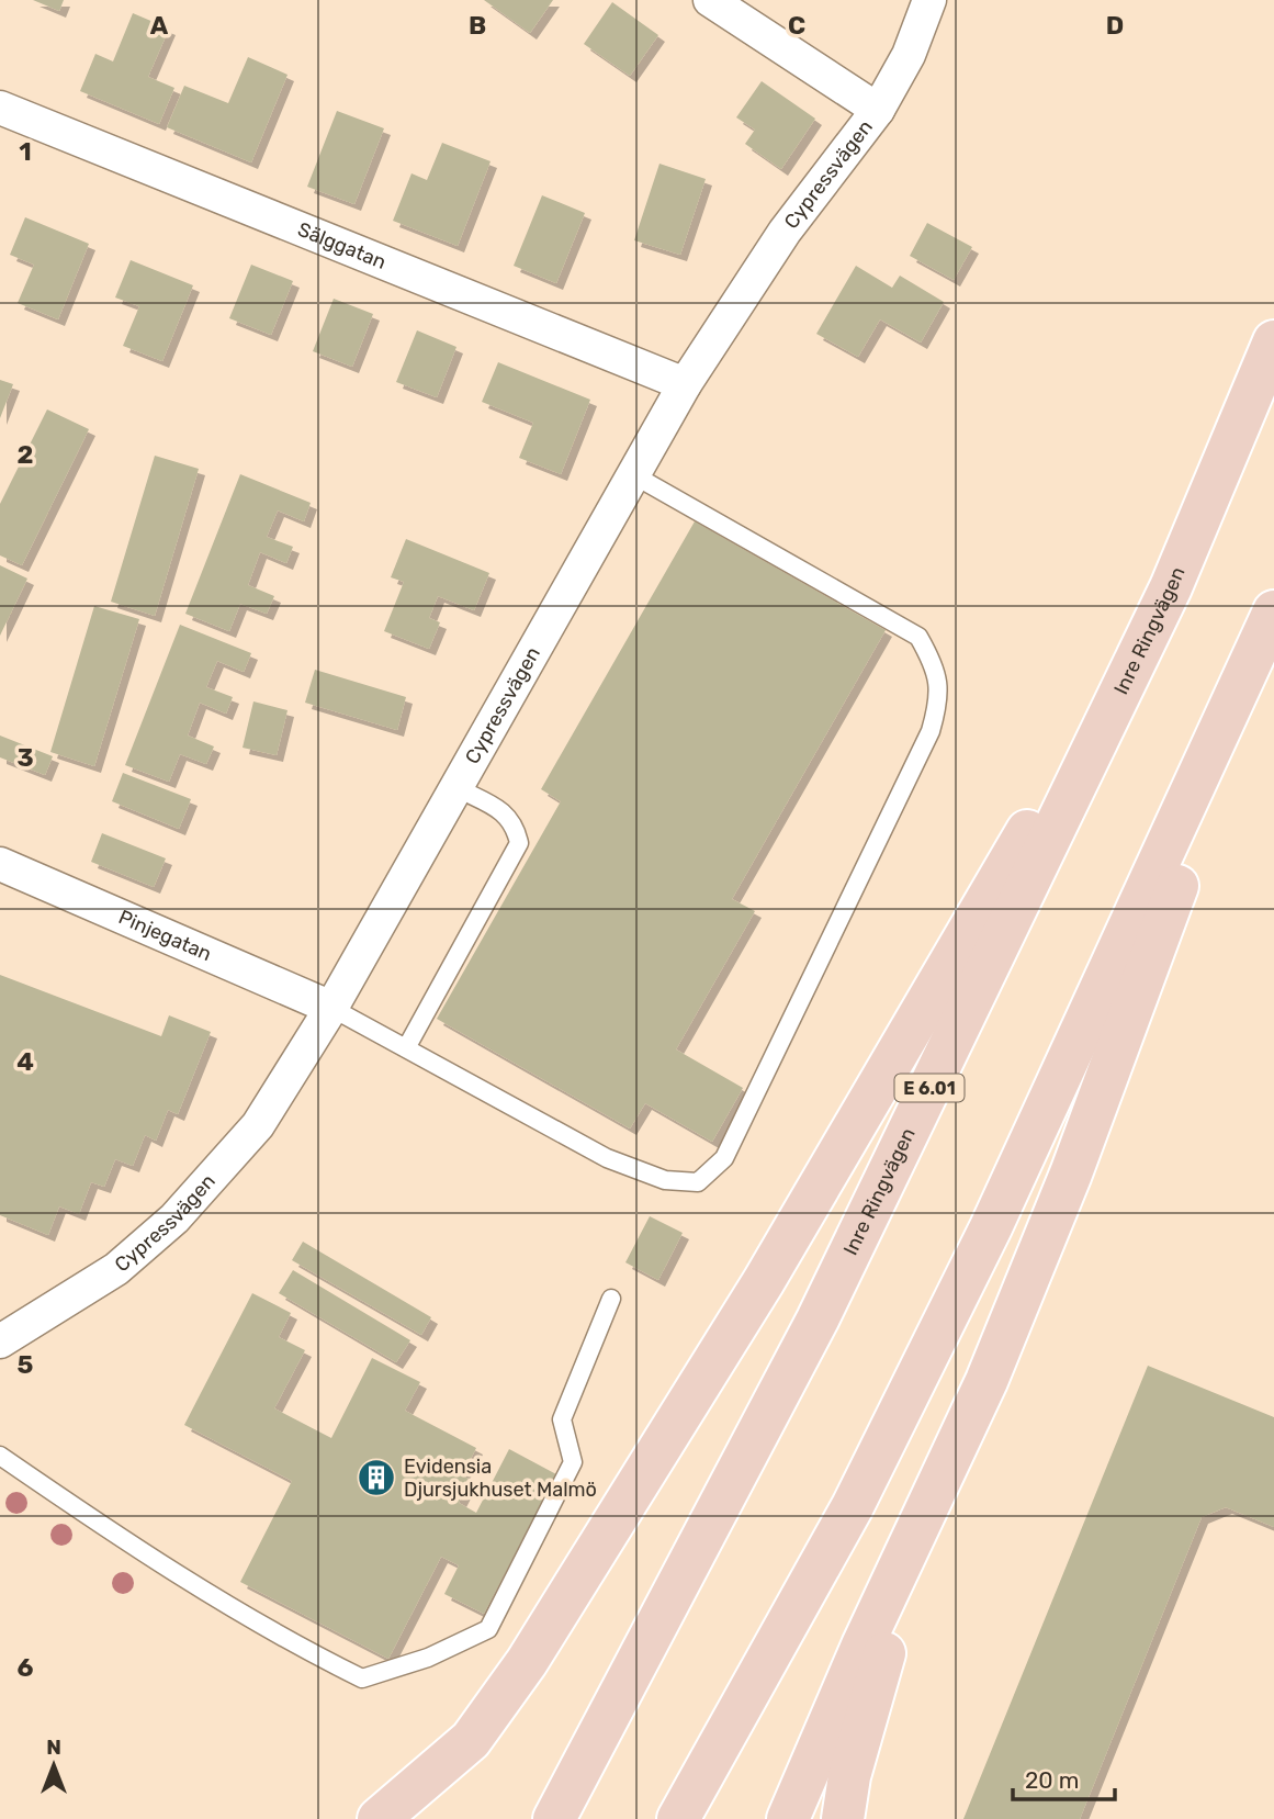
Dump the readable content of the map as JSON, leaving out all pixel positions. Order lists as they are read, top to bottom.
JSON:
{
  "streets": {
    "highway": ["Inre Ringvägen", "E 6.01"],
    "street": ["Cypressvägen", "Sälggatan", "Pinjegatan"]
  },
  "crossings": [
    ["Cypressvägen", "Sälggatan"],
    ["Cypressvägen", "Pinjegatan"]
  ],
  "places": {
    "building": ["Evidensia Djursjukhuset Malmö"]
  },
  "scale_bar": "20 m",
  "north": "top",
  "grid": {
    "columns": [
      "A",
      "B",
      "C",
      "D"
    ],
    "rows": [
      "1",
      "2",
      "3",
      "4",
      "5",
      "6"
    ]
  }
}
